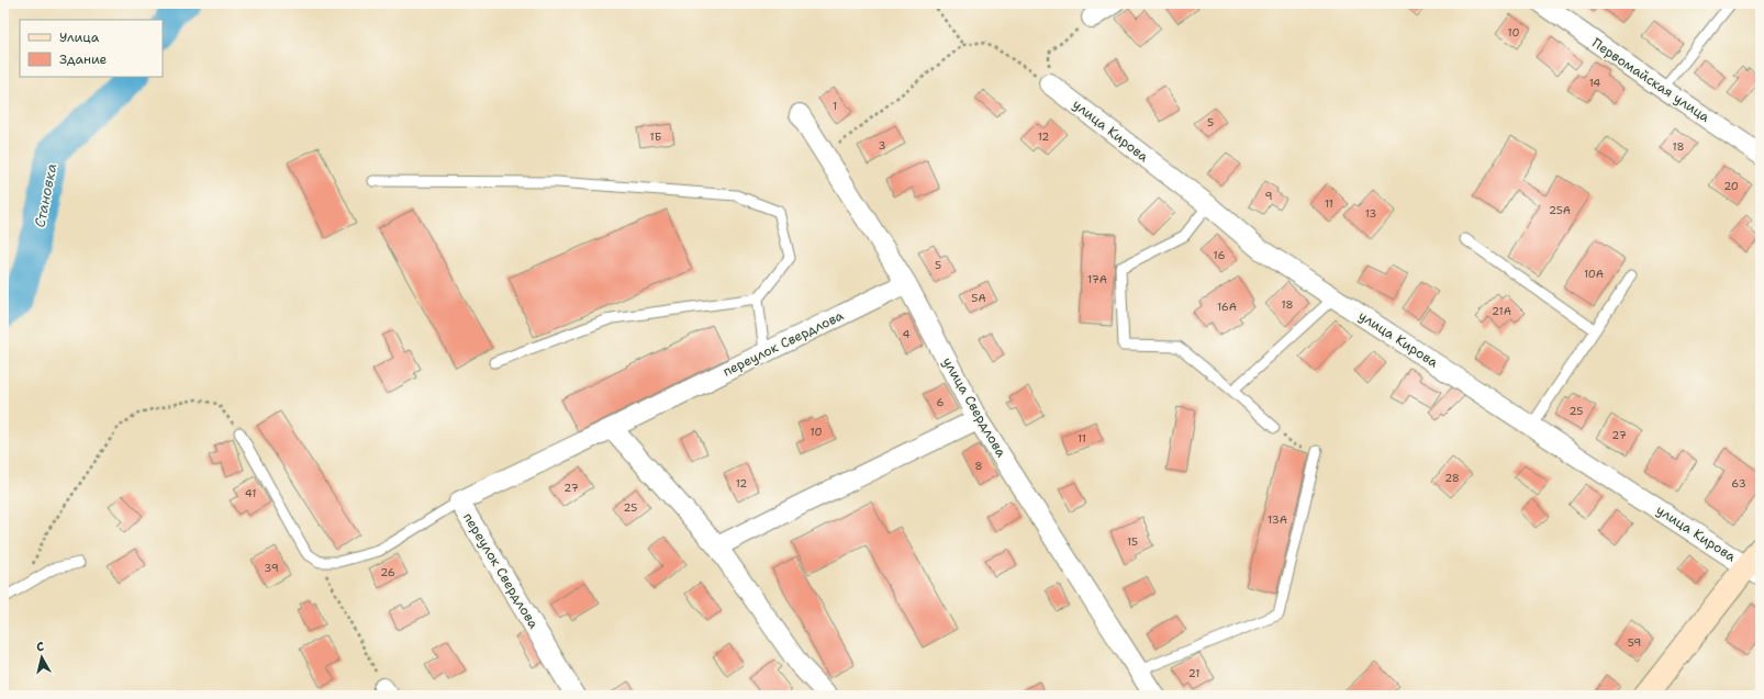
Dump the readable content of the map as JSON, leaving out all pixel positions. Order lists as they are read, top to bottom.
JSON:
{
  "streets": {
    "street": [
      "Первомайская улица",
      "улица Кирова",
      "переулок Свердлова",
      "улица Свердлова"
    ]
  },
  "crossings": [
    ["переулок Свердлова", "улица Свердлова"]
  ],
  "water": ["Становка"],
  "house_numbers": [
    "10",
    "14",
    "1",
    "5",
    "1Б",
    "12",
    "3",
    "18",
    "20",
    "9",
    "11",
    "25А",
    "13",
    "16",
    "5",
    "10А",
    "17А",
    "5А",
    "18",
    "16А",
    "21А",
    "4",
    "6",
    "25",
    "10",
    "27",
    "11",
    "8",
    "28",
    "12",
    "63",
    "27",
    "41",
    "25",
    "13А",
    "15",
    "39",
    "26",
    "59",
    "21"
  ],
  "legend": ["Улица", "Здание"],
  "north": "top"
}
